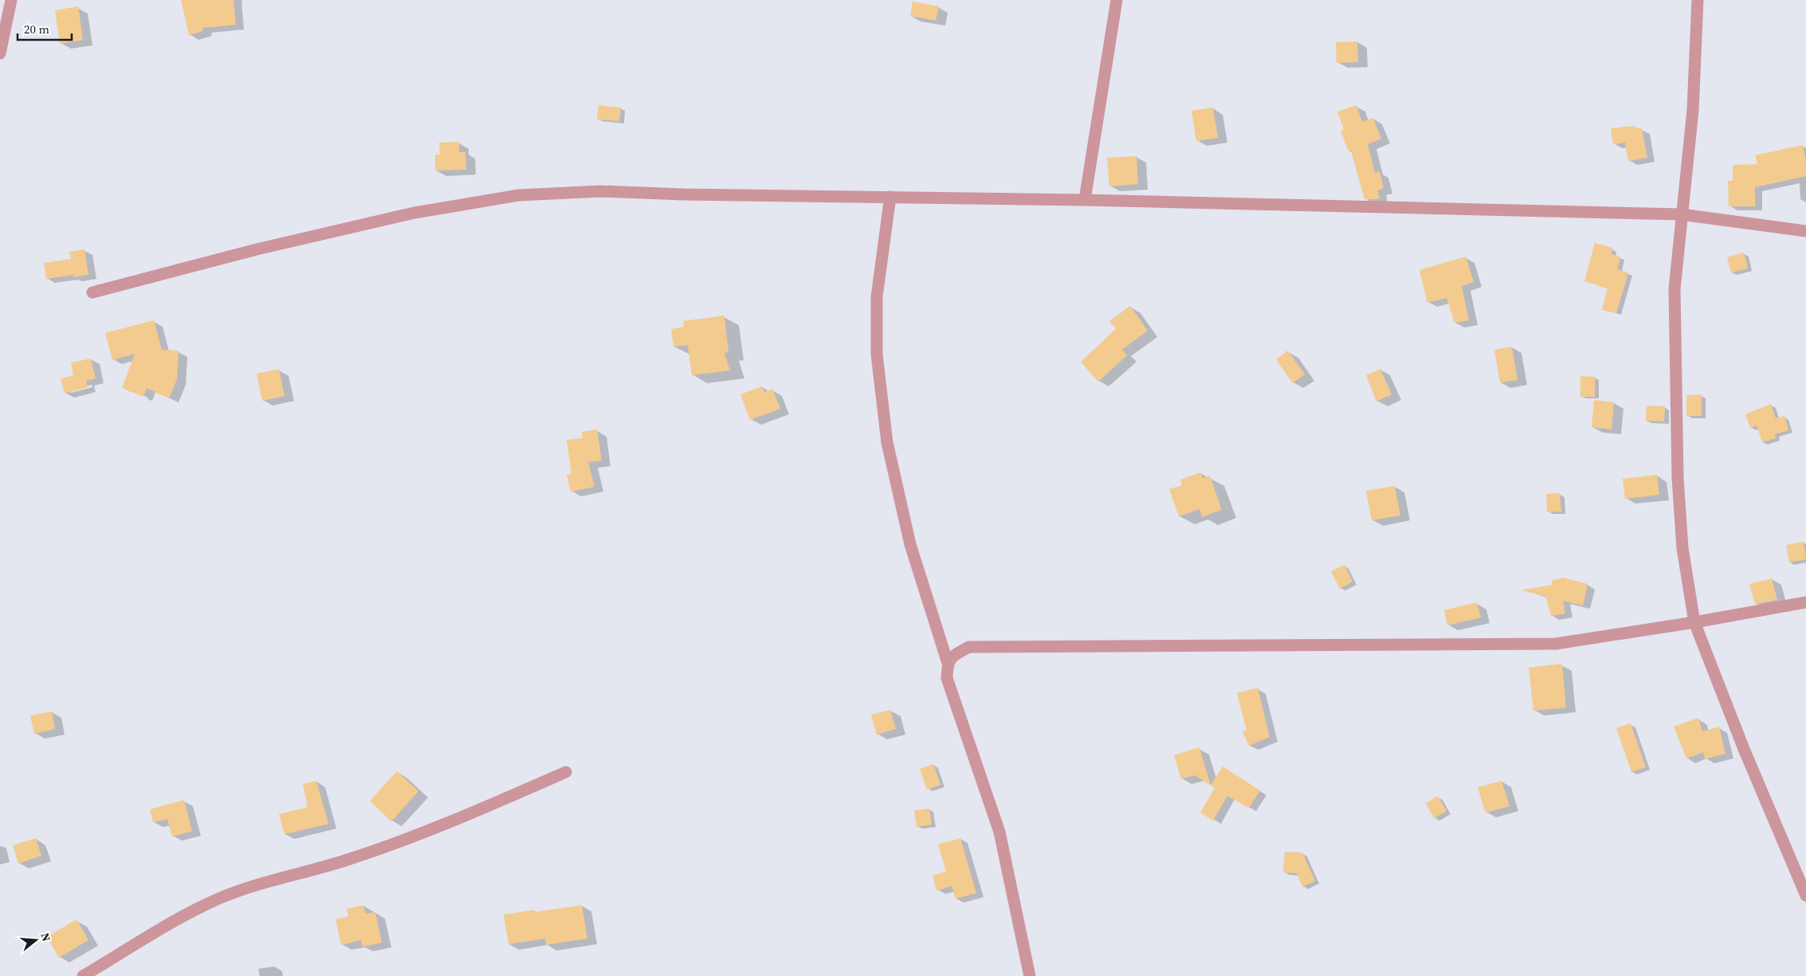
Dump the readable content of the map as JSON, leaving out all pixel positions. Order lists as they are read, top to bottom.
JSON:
{
  "scale_bar": "20 m",
  "north": "right"
}
